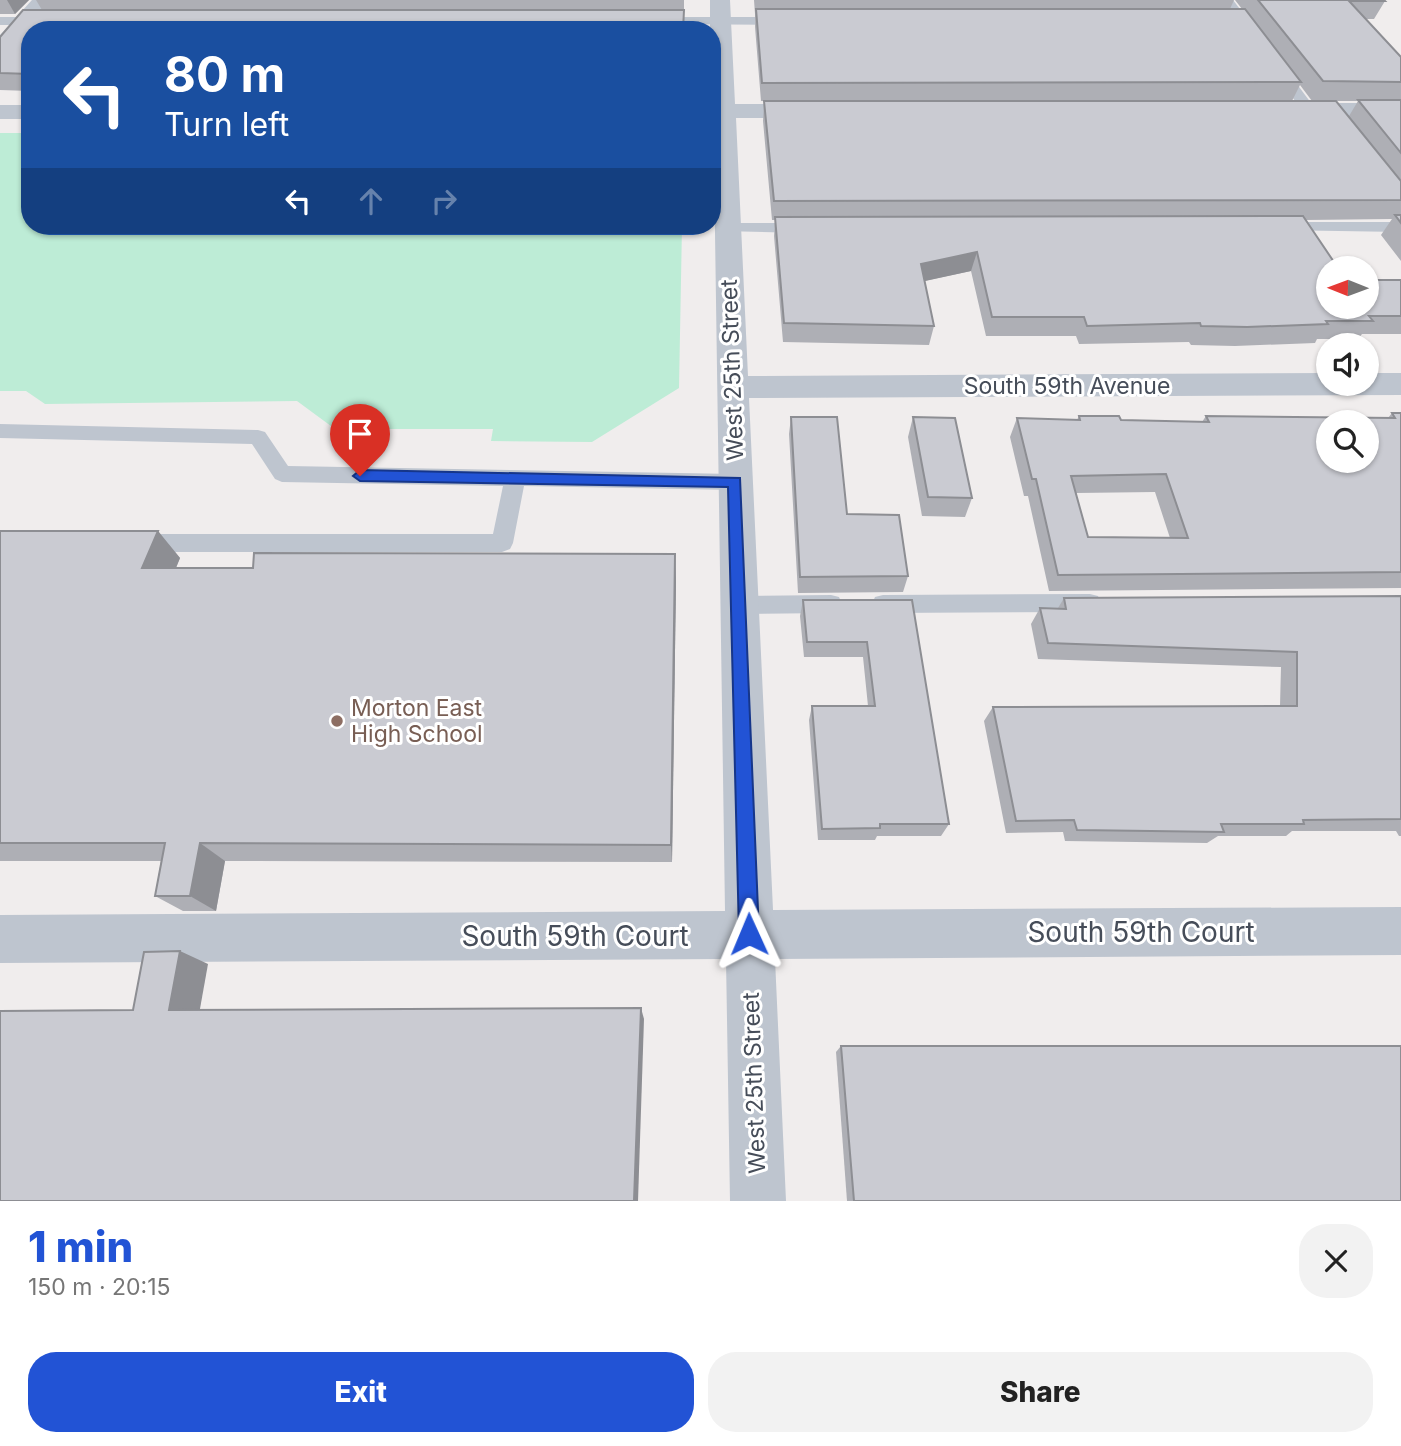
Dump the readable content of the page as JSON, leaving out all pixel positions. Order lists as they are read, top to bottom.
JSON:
{
  "streets": {
    "street": ["West 25th Street", "South 59th Avenue", "South 59th Court"]
  },
  "crossings": [
    ["West 25th Street", "South 59th Avenue"],
    ["West 25th Street", "South 59th Court"]
  ],
  "places": ["Morton East High School"],
  "north": "left",
  "page": {
    "turn": ["80 m", "Turn left"],
    "heading": ["1 min", "150 m · 20:15"],
    "buttons": ["Exit", "Share"]
  }
}
